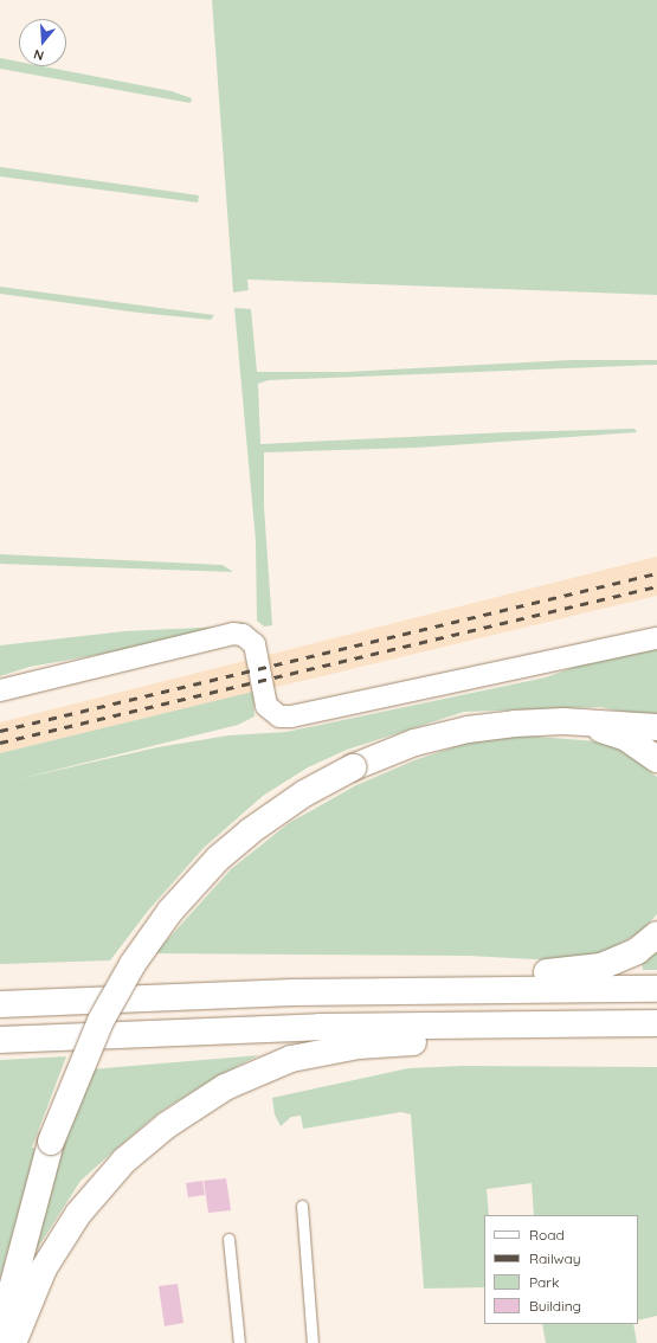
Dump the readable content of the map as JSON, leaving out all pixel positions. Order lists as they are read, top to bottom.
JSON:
{
  "legend": [
    "Road",
    "Railway",
    "Park",
    "Building"
  ],
  "north": "bottom"
}
